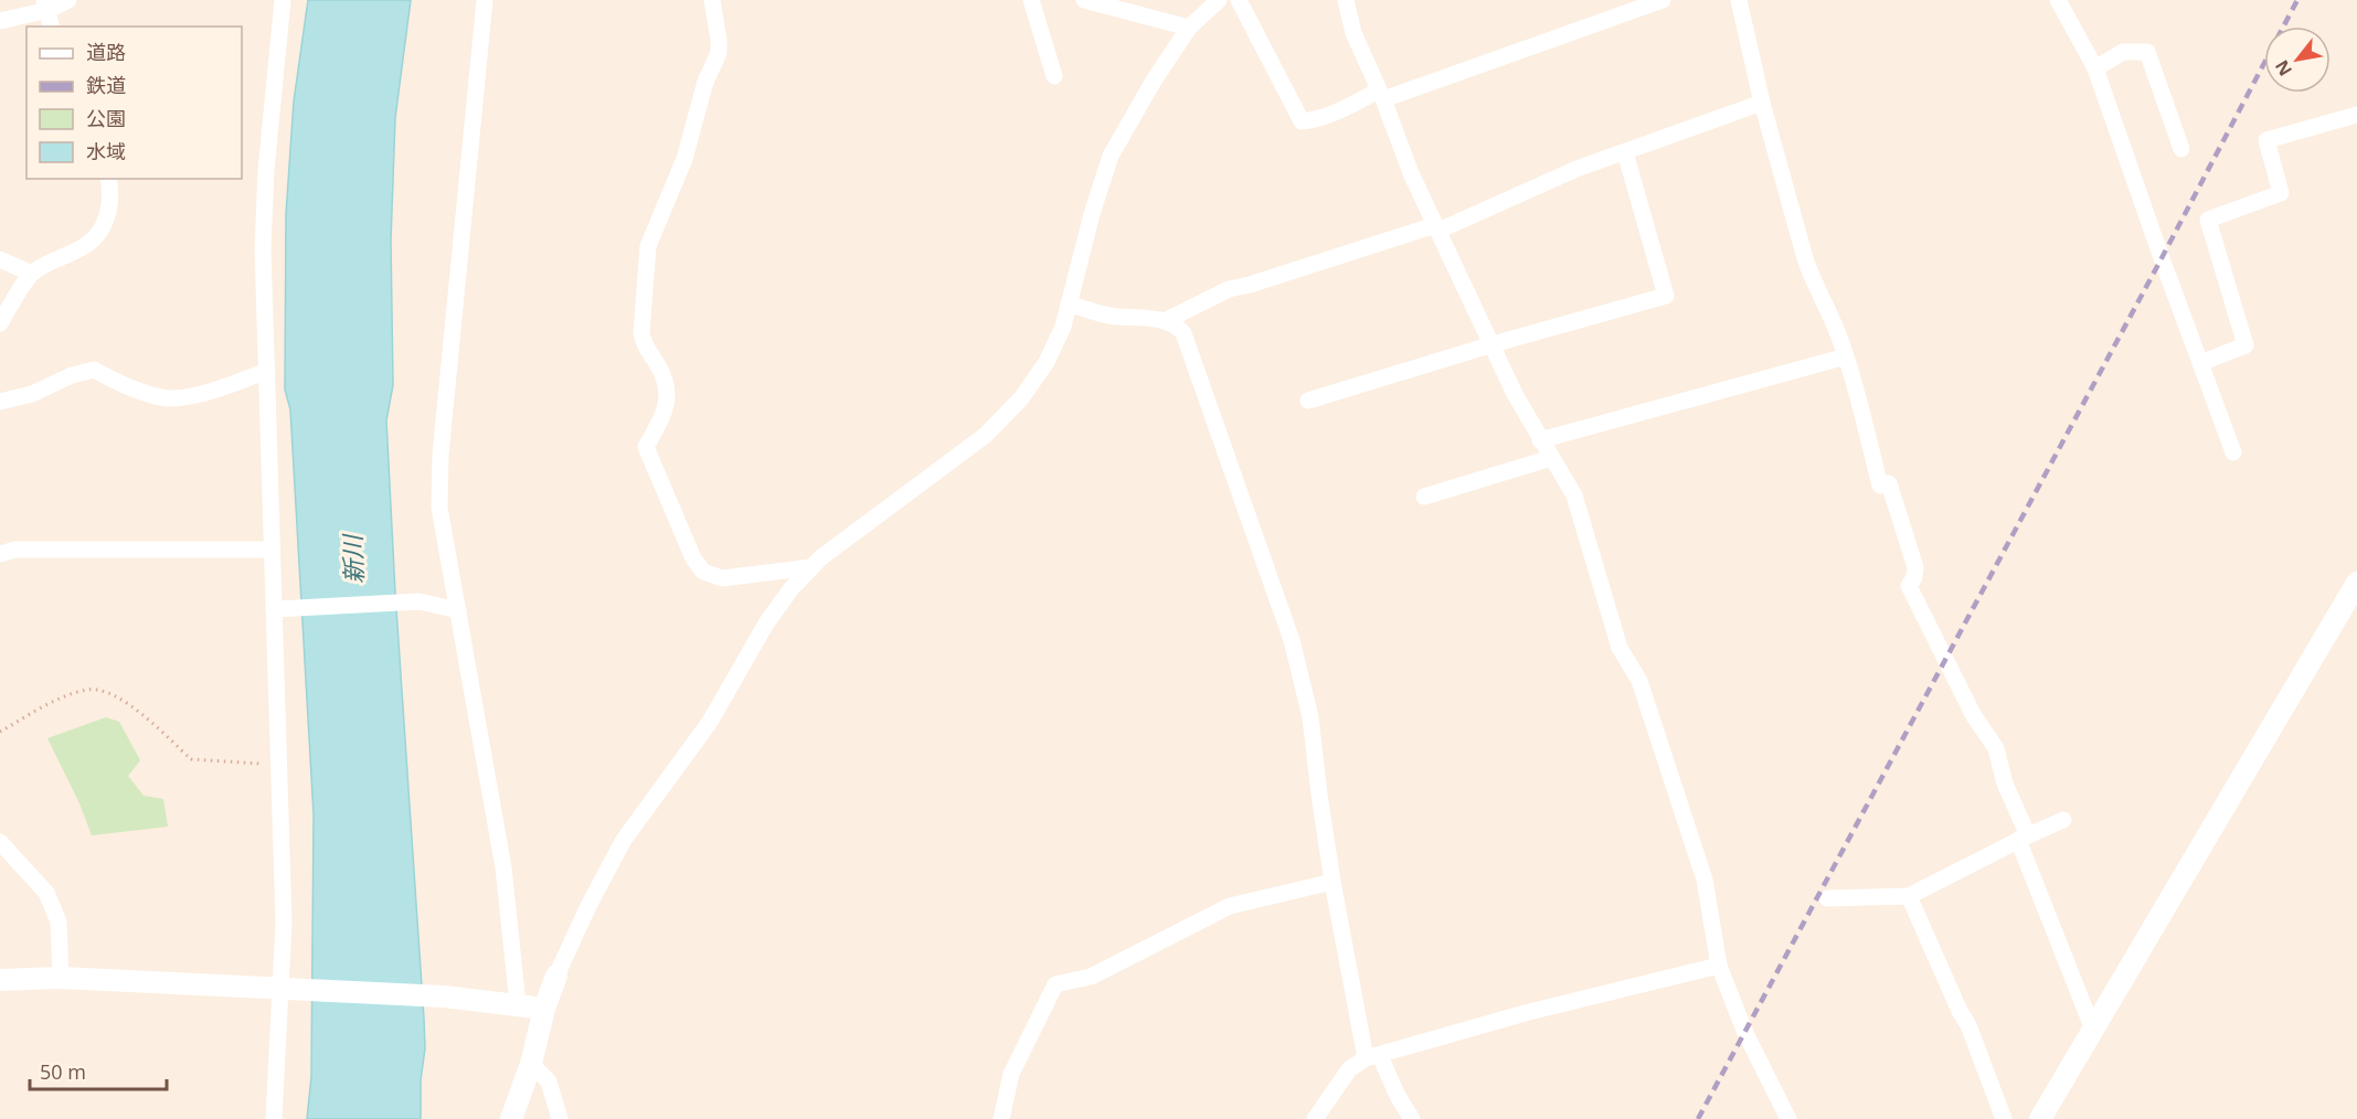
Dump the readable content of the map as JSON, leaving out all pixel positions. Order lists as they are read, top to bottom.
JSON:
{
  "water": ["新川"],
  "legend": [
    "道路",
    "鉄道",
    "公園",
    "水域"
  ],
  "scale_bar": "50 m",
  "north": "bottom left"
}
